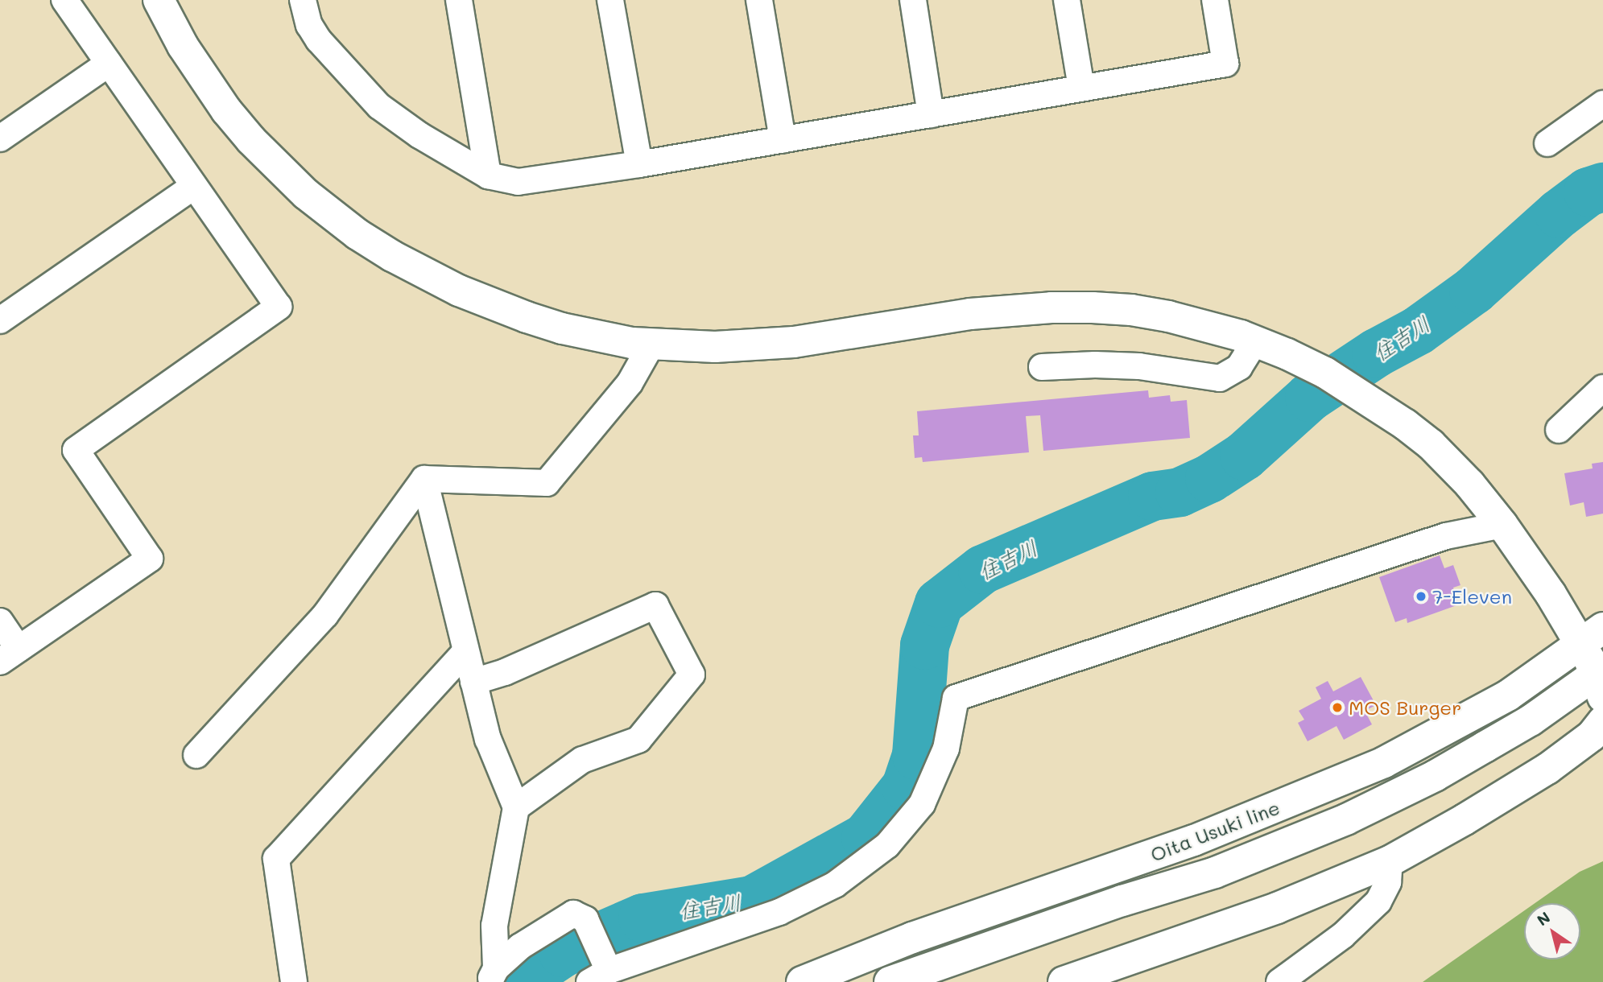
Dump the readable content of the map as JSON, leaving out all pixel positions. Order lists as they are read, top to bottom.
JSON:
{
  "streets": {
    "street": ["Oita Usuki line"]
  },
  "water": ["住吉川"],
  "places": ["7-Eleven", "MOS Burger"],
  "north": "top left"
}
